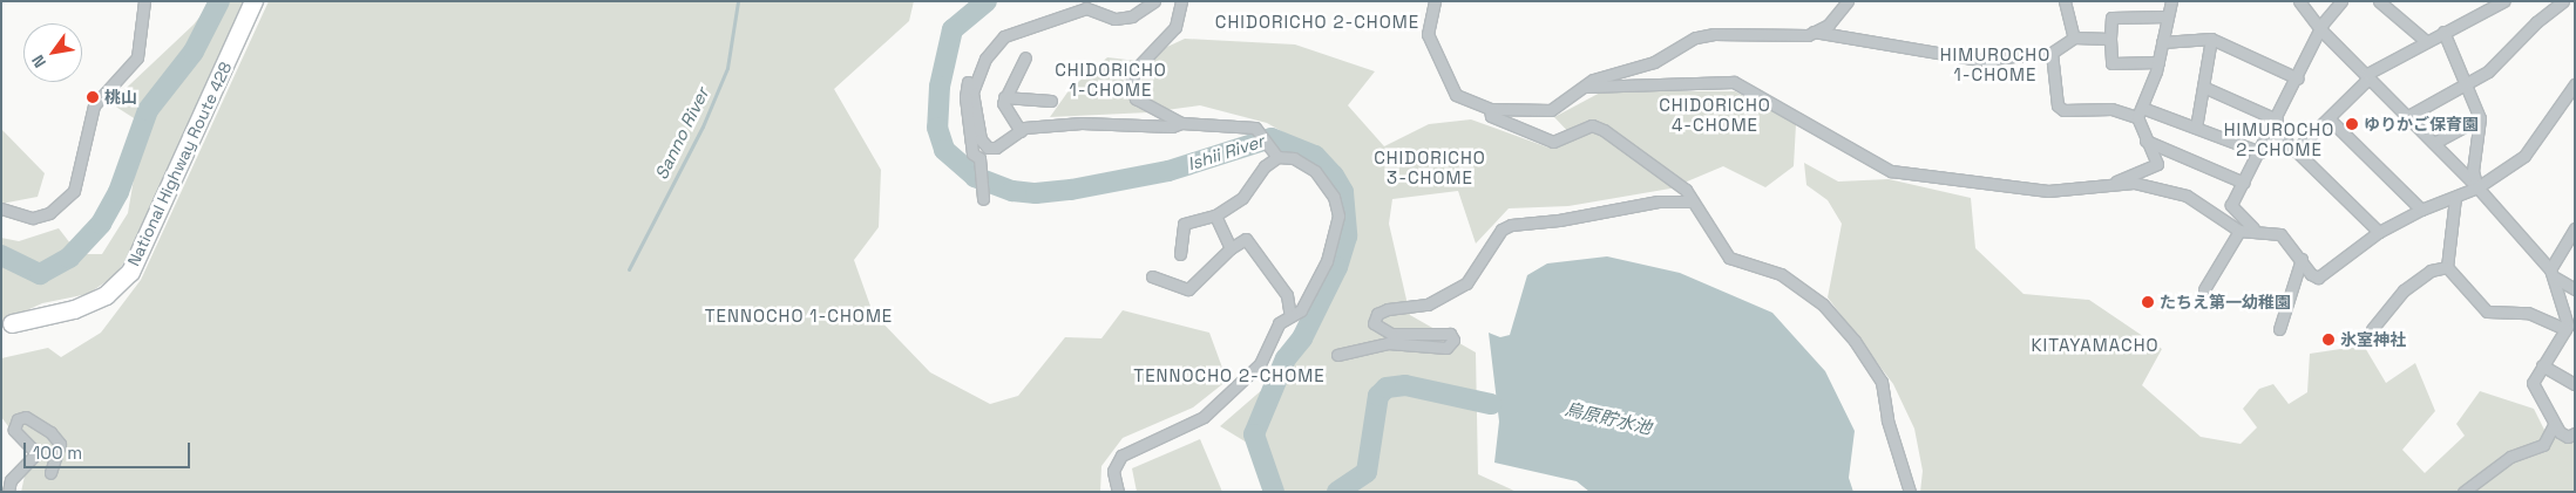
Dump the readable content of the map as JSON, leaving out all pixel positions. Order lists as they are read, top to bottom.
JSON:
{
  "streets": {
    "highway": ["National Highway Route 428"]
  },
  "districts": [
    "CHIDORICHO 2-CHOME",
    "HIMUROCHO 1-CHOME",
    "CHIDORICHO 1-CHOME",
    "CHIDORICHO 4-CHOME",
    "HIMUROCHO 2-CHOME",
    "CHIDORICHO 3-CHOME",
    "TENNOCHO 1-CHOME",
    "KITAYAMACHO",
    "TENNOCHO 2-CHOME"
  ],
  "water": ["Sanno River", "Ishii River", "烏原貯水池"],
  "places": [
    "桃山",
    "ゆりかご保育園",
    "たちえ第一幼稚園",
    "氷室神社"
  ],
  "scale_bar": "100 m",
  "north": "bottom left"
}
